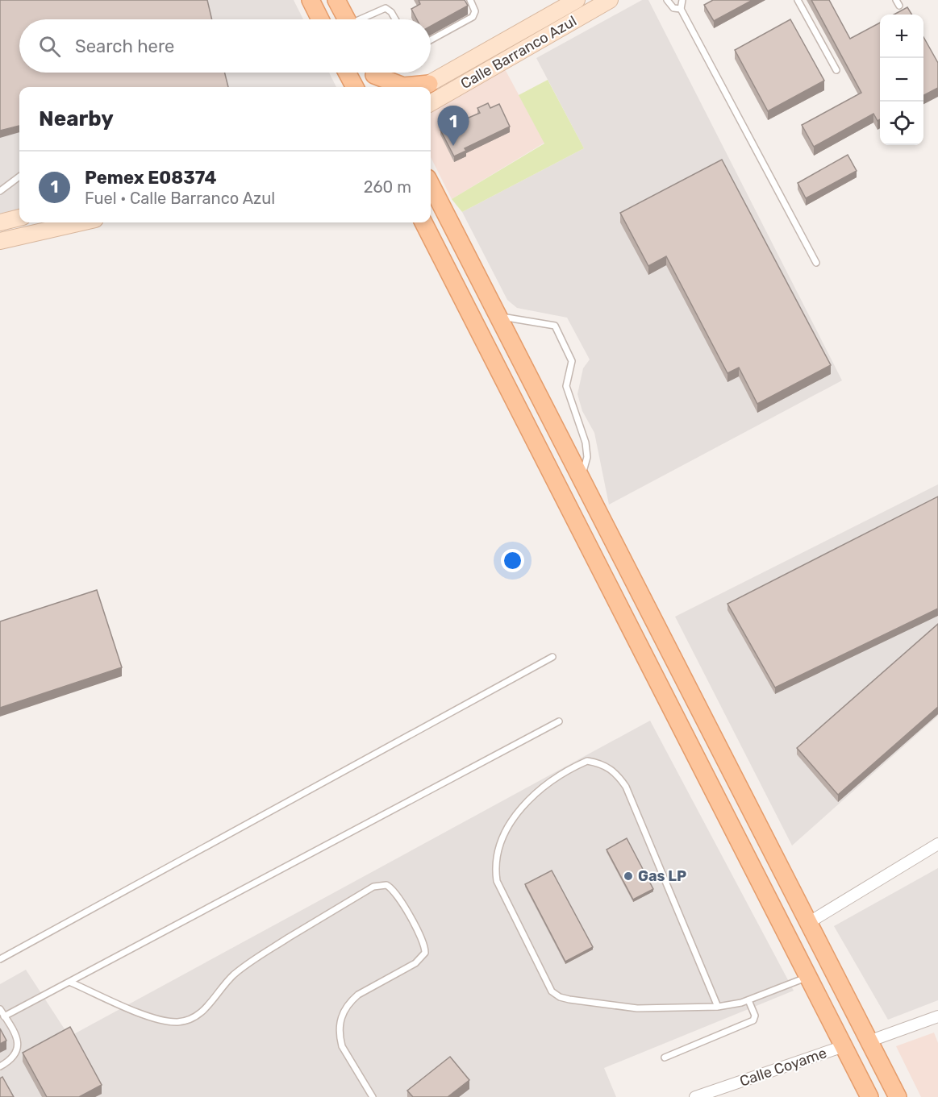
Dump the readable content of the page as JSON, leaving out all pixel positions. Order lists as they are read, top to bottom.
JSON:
{
  "streets": {
    "main road": ["Calle Barranco Azul"],
    "street": ["Calle Coyame"]
  },
  "places": ["Gas LP"],
  "page": {
    "map_buttons": ["+", "−"],
    "search": "Search here",
    "heading": "Nearby",
    "pins": "1",
    "list": [
      {
        "mark": "1",
        "name": "Pemex E08374",
        "note": "Fuel · Calle Barranco Azul",
        "value": "260 m"
      }
    ]
  }
}
